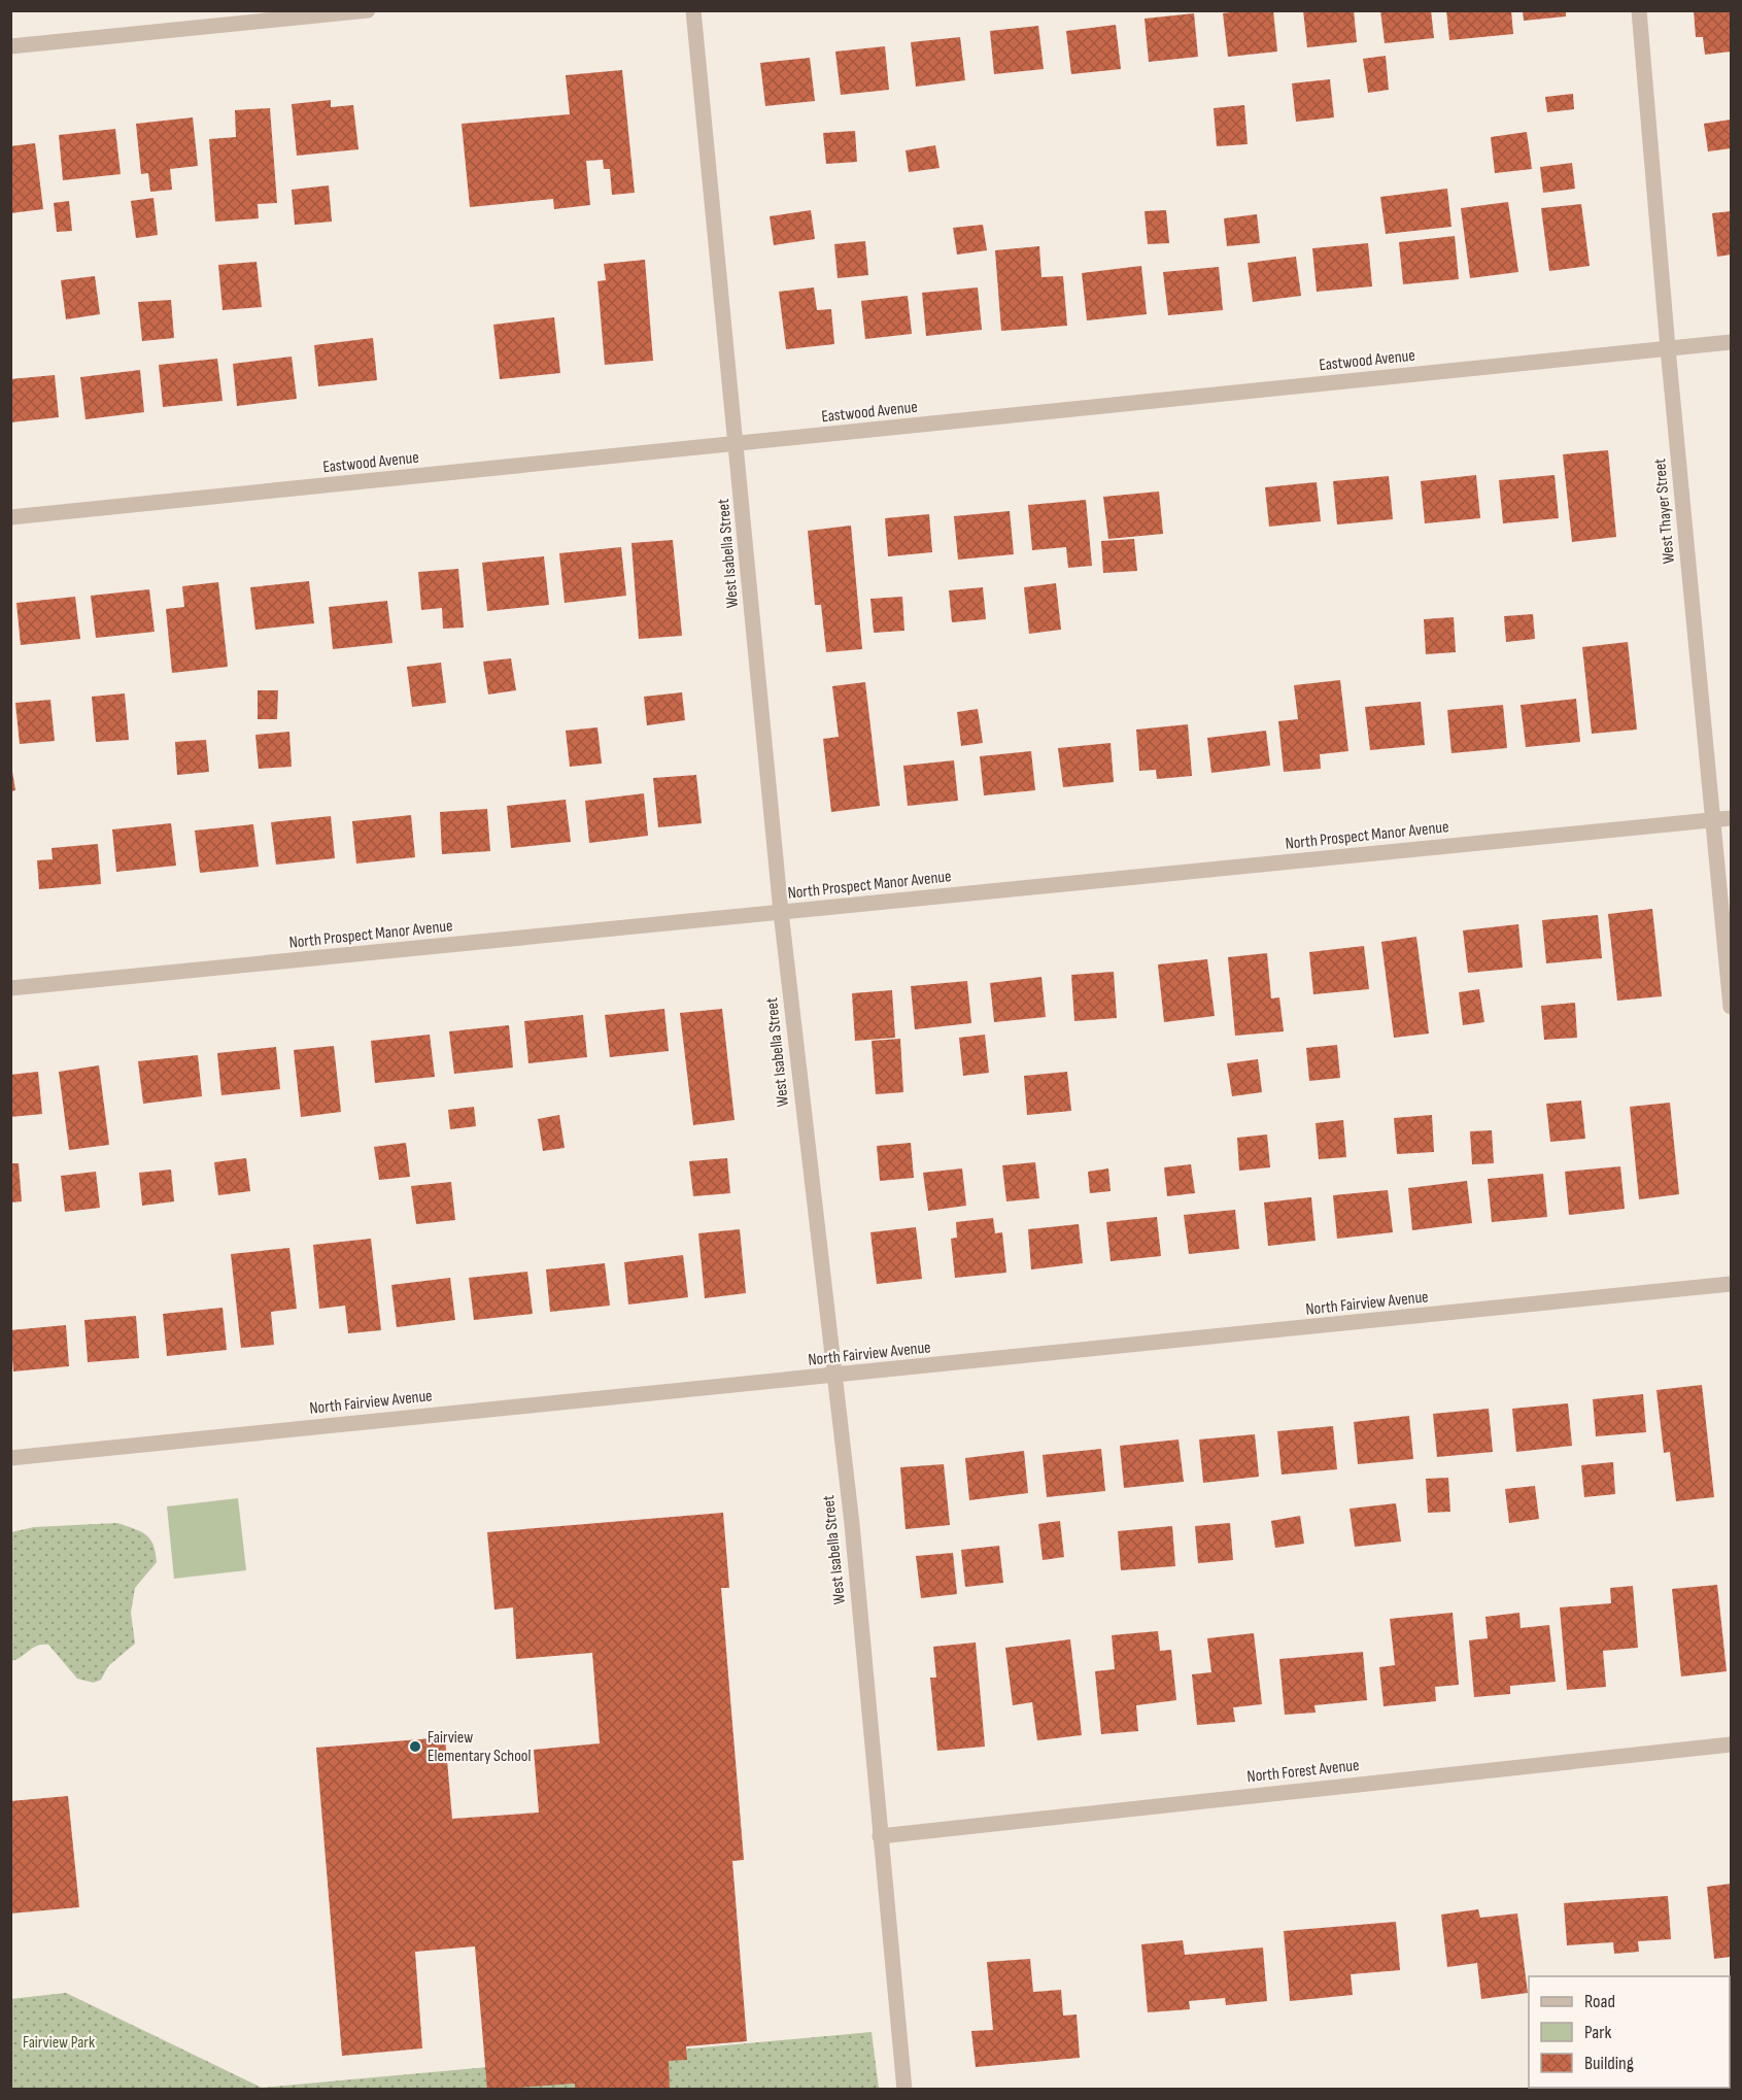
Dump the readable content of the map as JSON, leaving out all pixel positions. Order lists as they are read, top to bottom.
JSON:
{
  "streets": {
    "street": [
      "Eastwood Avenue",
      "West Thayer Street",
      "West Isabella Street",
      "North Prospect Manor Avenue",
      "North Fairview Avenue",
      "North Forest Avenue"
    ]
  },
  "crossings": [
    ["Eastwood Avenue", "West Thayer Street"],
    ["Eastwood Avenue", "West Isabella Street"],
    ["West Thayer Street", "North Prospect Manor Avenue"],
    ["West Isabella Street", "North Prospect Manor Avenue"],
    ["West Isabella Street", "North Fairview Avenue"],
    ["West Isabella Street", "North Forest Avenue"]
  ],
  "parks": ["Fairview Park"],
  "places": ["Fairview Elementary School"],
  "legend": ["Road", "Park", "Building"]
}
